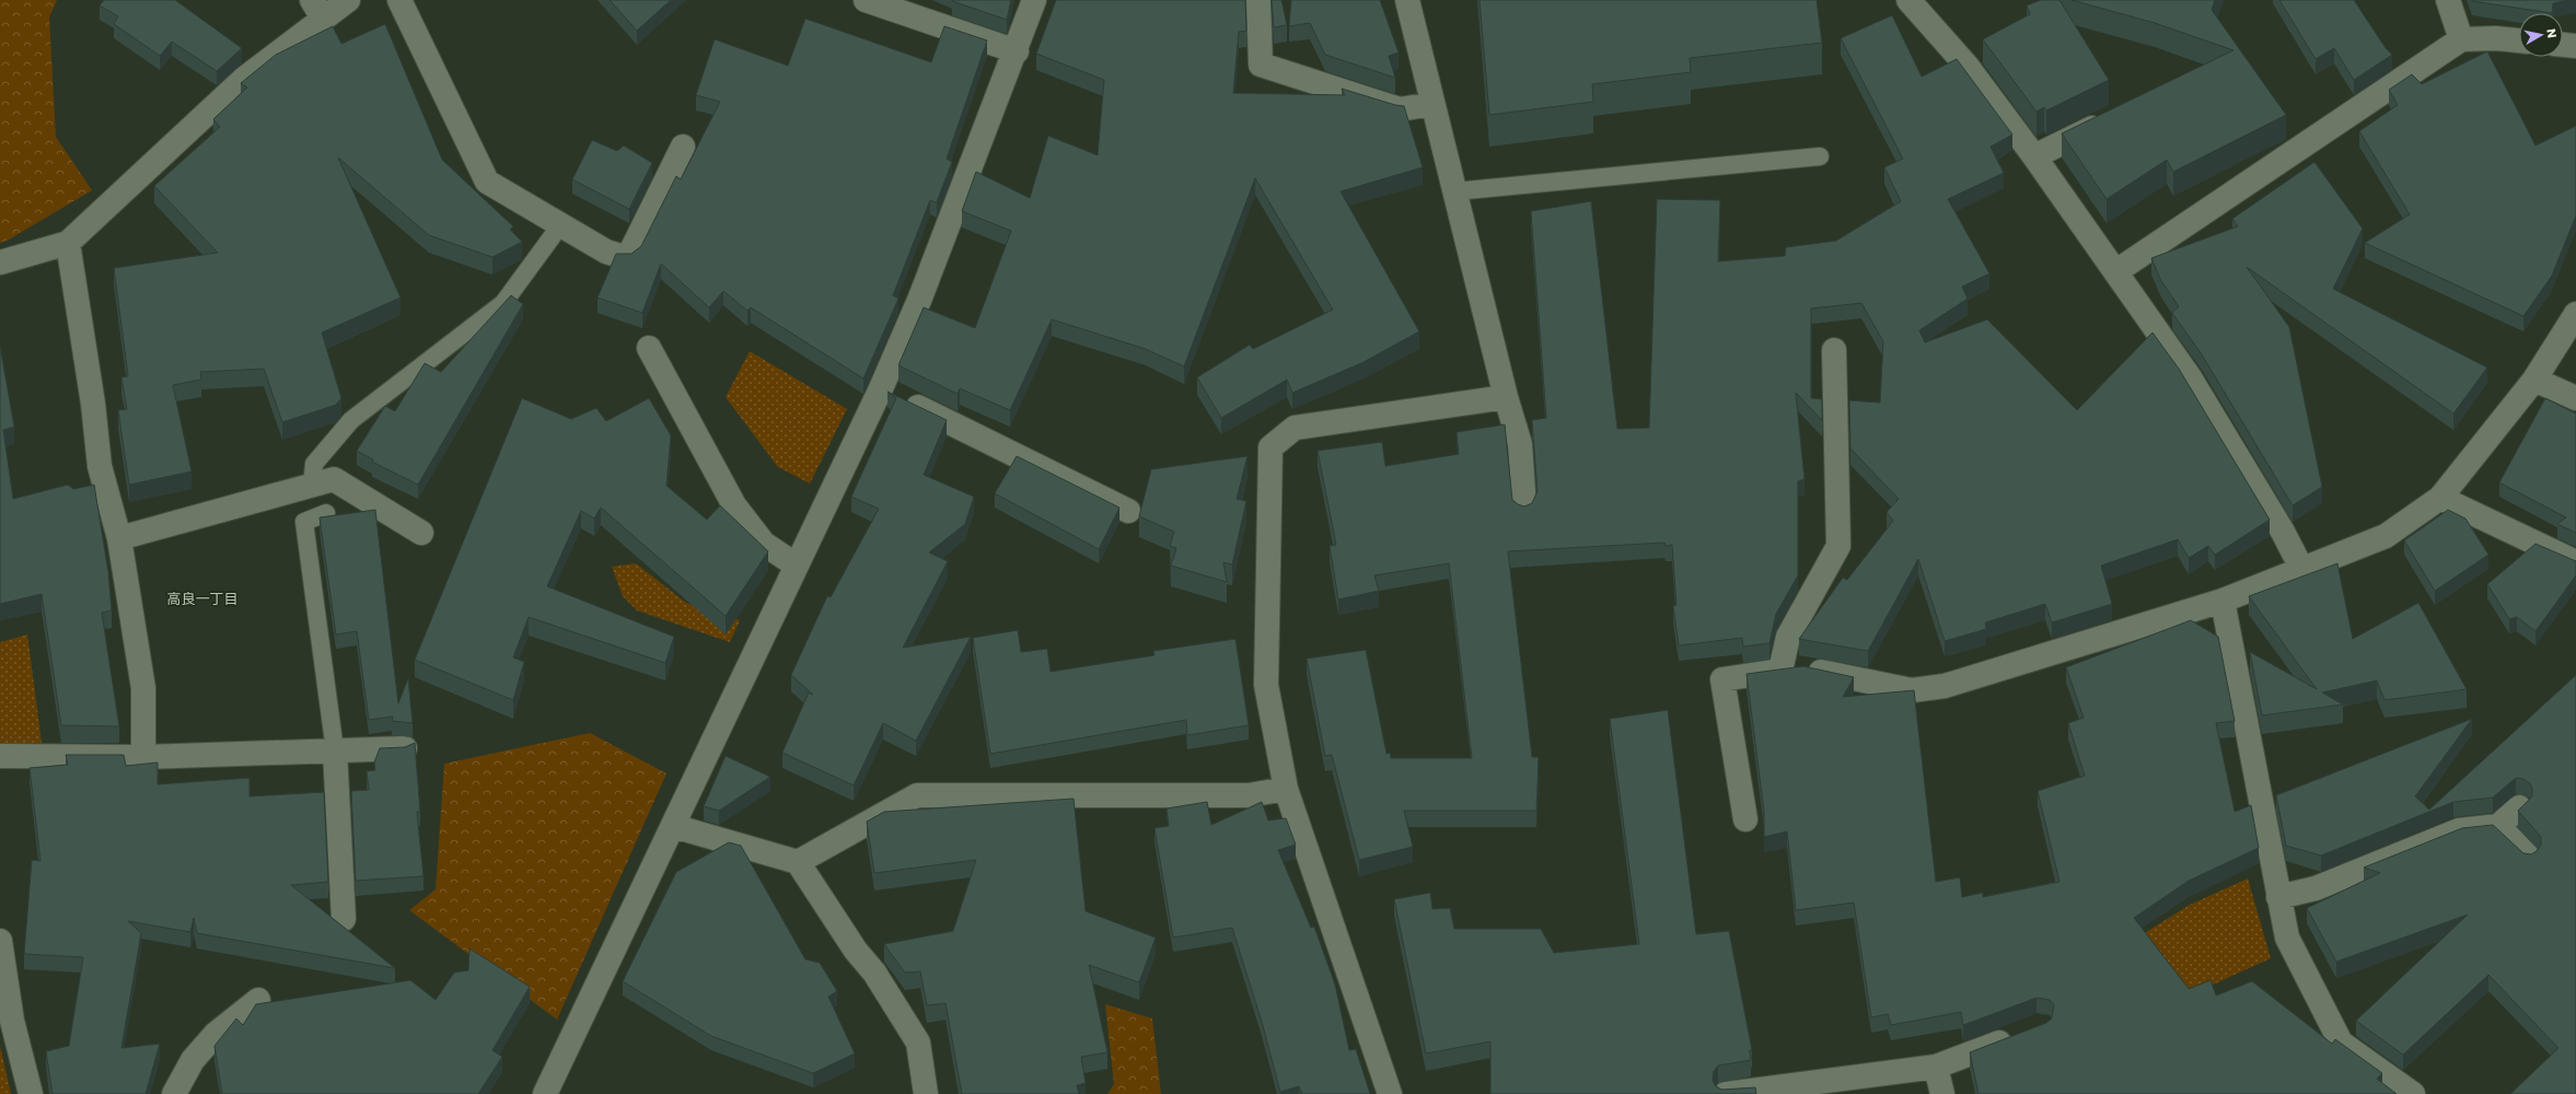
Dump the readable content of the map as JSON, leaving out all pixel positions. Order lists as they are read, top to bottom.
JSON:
{
  "districts": ["高良一丁目"],
  "north": "right"
}
